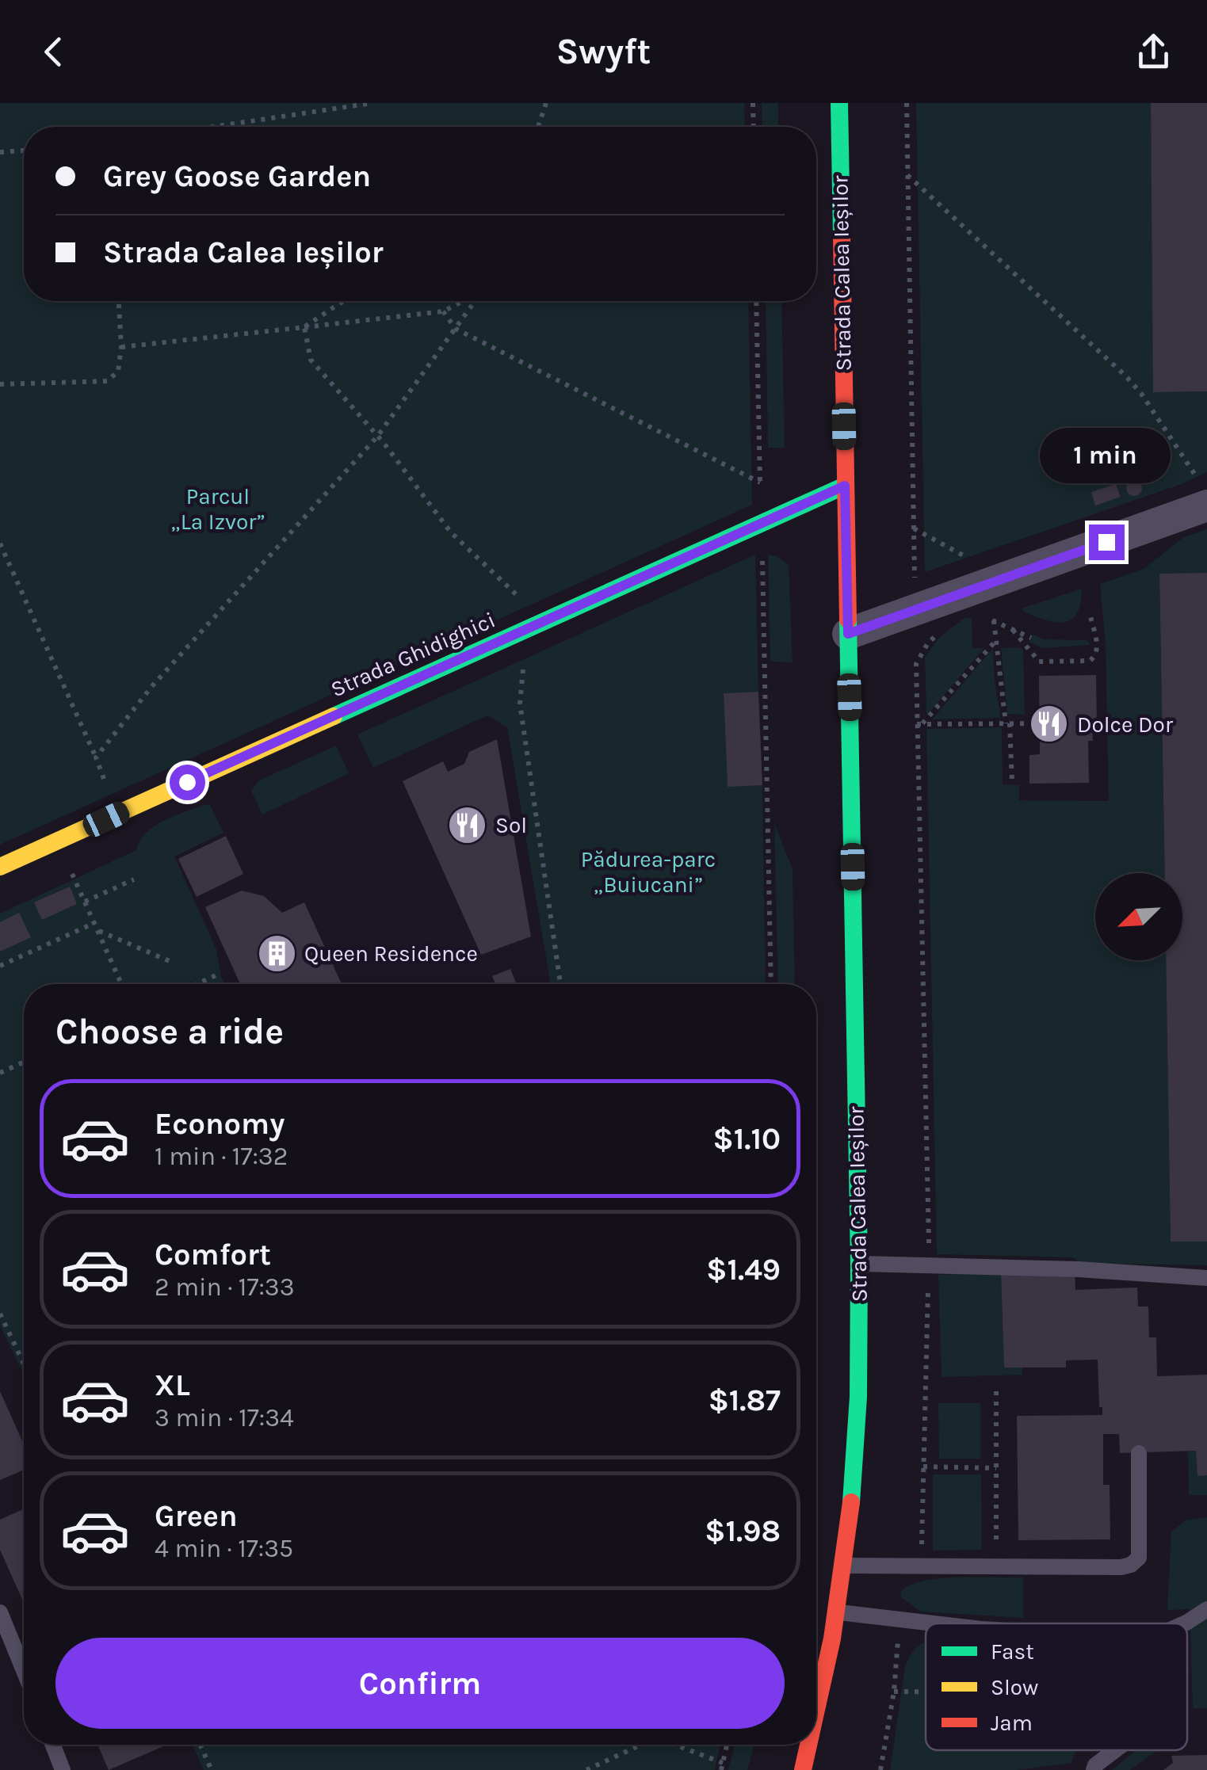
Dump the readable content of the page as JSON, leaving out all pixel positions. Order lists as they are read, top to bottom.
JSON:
{
  "streets": {
    "main road": ["Strada Calea Ieșilor", "Strada Ghidighici"]
  },
  "crossings": [
    ["Strada Calea Ieșilor", "Strada Ghidighici"]
  ],
  "parks": ["Parcul „La Izvor”", "Pădurea-parc „Buiucani”"],
  "places": {
    "restaurant": ["Dolce Dor", "Sol"],
    "building": ["Queen Residence"]
  },
  "legend": ["Fast", "Slow", "Jam"],
  "north": "bottom left",
  "page": {
    "header": "Swyft",
    "banner": ["Grey Goose Garden", "Strada Calea Ieșilor"],
    "bubble": "1 min",
    "heading": "Choose a ride",
    "list": [
      {
        "name": "Economy",
        "note": "1 min · 17:32",
        "value": "$1.10"
      },
      {
        "name": "Comfort",
        "note": "2 min · 17:33",
        "value": "$1.49"
      },
      {
        "name": "XL",
        "note": "3 min · 17:34",
        "value": "$1.87"
      },
      {
        "name": "Green",
        "note": "4 min · 17:35",
        "value": "$1.98"
      }
    ],
    "buttons": "Confirm"
  }
}
